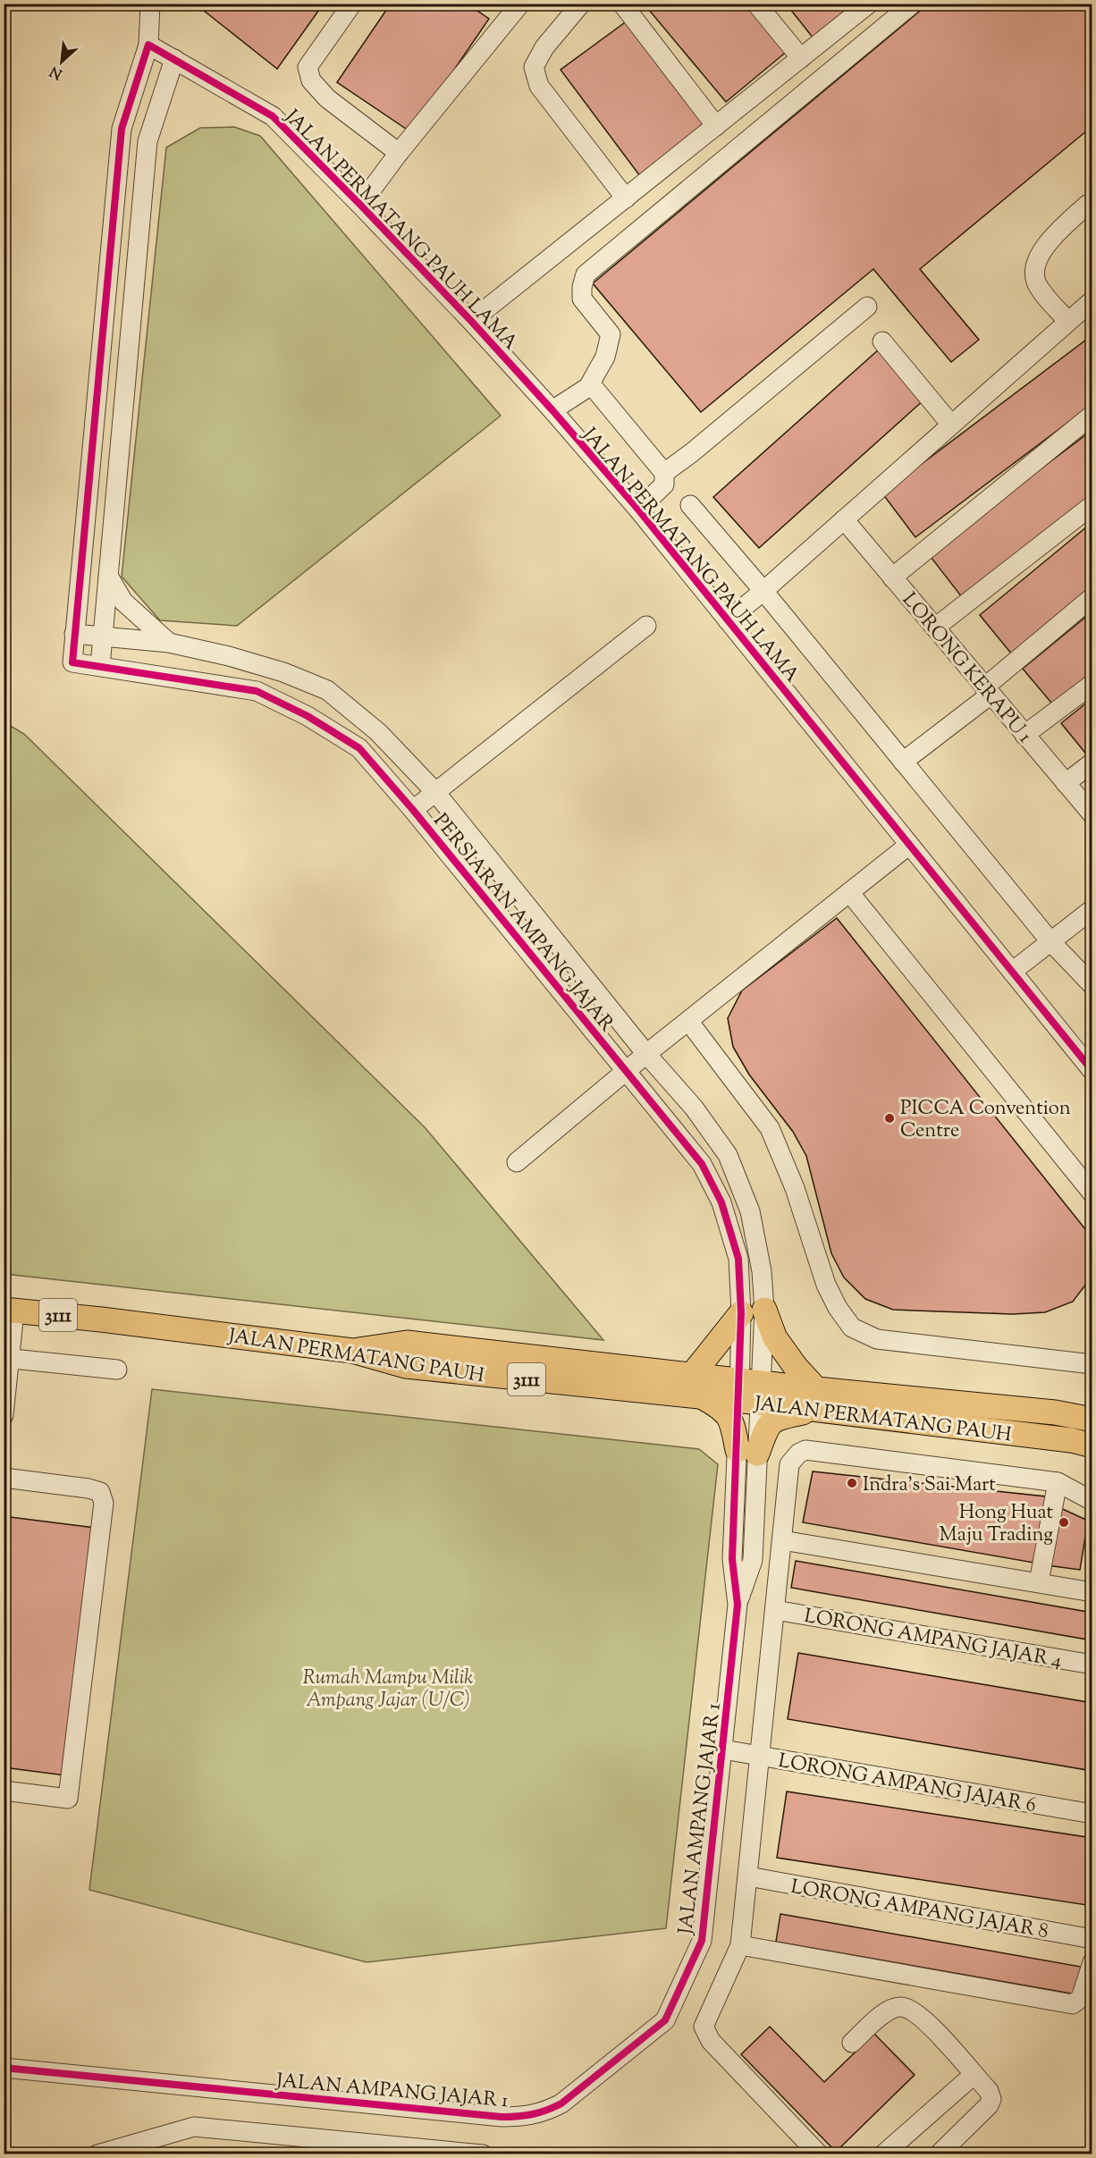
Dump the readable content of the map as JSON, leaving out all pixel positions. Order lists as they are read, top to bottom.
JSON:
{
  "streets": {
    "main road": ["3111", "JALAN PERMATANG PAUH"],
    "street": [
      "JALAN PERMATANG PAUH LAMA",
      "LORONG KERAPU 1",
      "PERSIARAN AMPANG JAJAR",
      "LORONG AMPANG JAJAR 4",
      "LORONG AMPANG JAJAR 6",
      "JALAN AMPANG JAJAR 1",
      "LORONG AMPANG JAJAR 8"
    ]
  },
  "crossings": [
    ["PERSIARAN AMPANG JAJAR", "JALAN PERMATANG PAUH"],
    ["PERSIARAN AMPANG JAJAR", "JALAN AMPANG JAJAR 1"],
    ["JALAN PERMATANG PAUH", "JALAN AMPANG JAJAR 1"],
    ["LORONG AMPANG JAJAR 6", "JALAN AMPANG JAJAR 1"]
  ],
  "parks": ["Rumah Mampu Milik Ampang Jajar (U/C)"],
  "places": ["PICCA Convention Centre", "Indra's Sai Mart", "Hong Huat Maju Trading"],
  "north": "bottom left"
}
